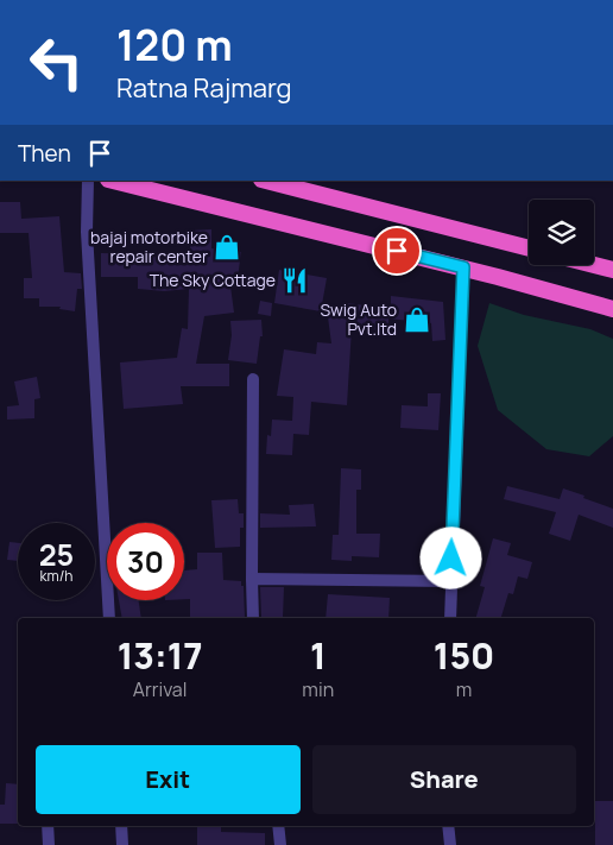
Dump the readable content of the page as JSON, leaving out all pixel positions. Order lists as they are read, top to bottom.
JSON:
{
  "places": {
    "shop": ["bajaj motorbike repair center", "Swig Auto Pvt.ltd"],
    "restaurant": ["The Sky Cottage"]
  },
  "page": {
    "turn": ["120 m", "Ratna Rajmarg"],
    "then": "Then",
    "speed": "25 km/h",
    "limit": "30",
    "eta": [
      "13:17",
      "Arrival",
      "1",
      "min",
      "150",
      "m"
    ],
    "buttons": ["Exit", "Share"]
  }
}
